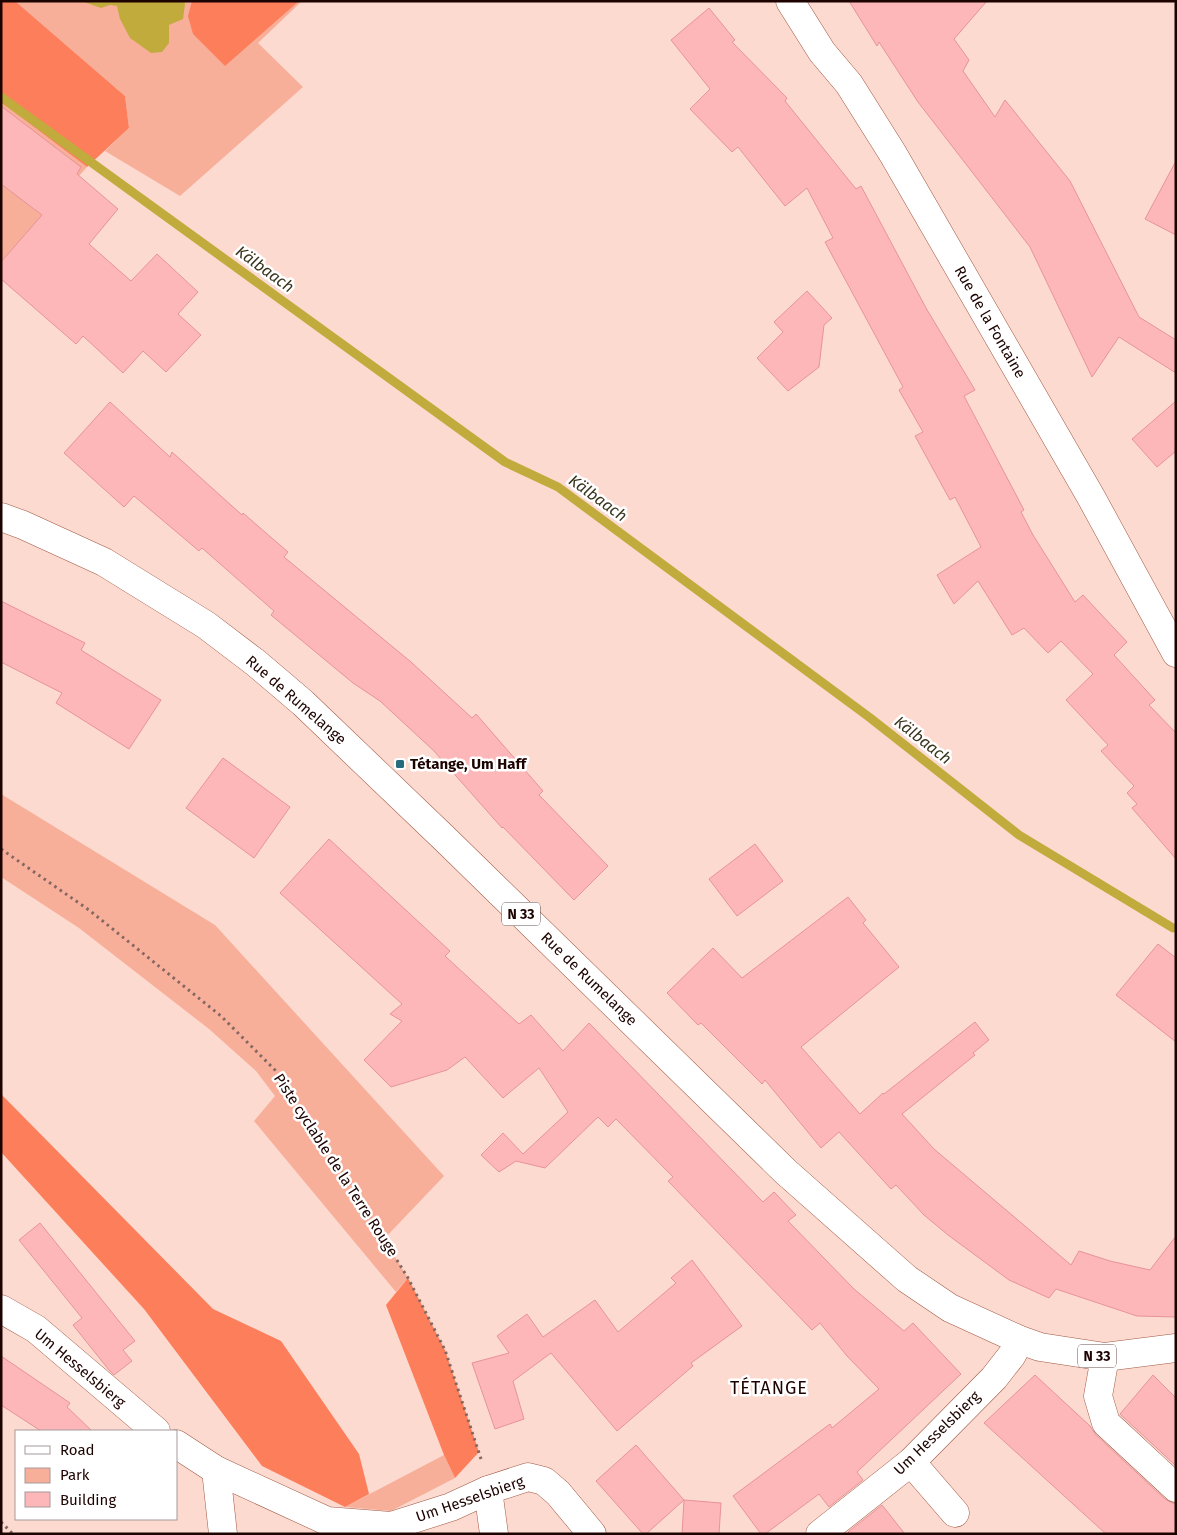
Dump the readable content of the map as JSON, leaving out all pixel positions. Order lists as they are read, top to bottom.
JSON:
{
  "streets": {
    "street": [
      "Rue de la Fontaine",
      "Rue de Rumelange",
      "N 33",
      "Um Hesselsbierg"
    ],
    "path": ["Piste cyclable de la Terre Rouge"]
  },
  "crossings": [
    ["Rue de Rumelange", "Um Hesselsbierg"],
    ["Piste cyclable de la Terre Rouge", "Um Hesselsbierg"]
  ],
  "districts": ["TÉTANGE"],
  "water": ["Kälbaach"],
  "places": {
    "transit": ["Tétange, Um Haff"]
  },
  "legend": ["Road", "Park", "Building"]
}
